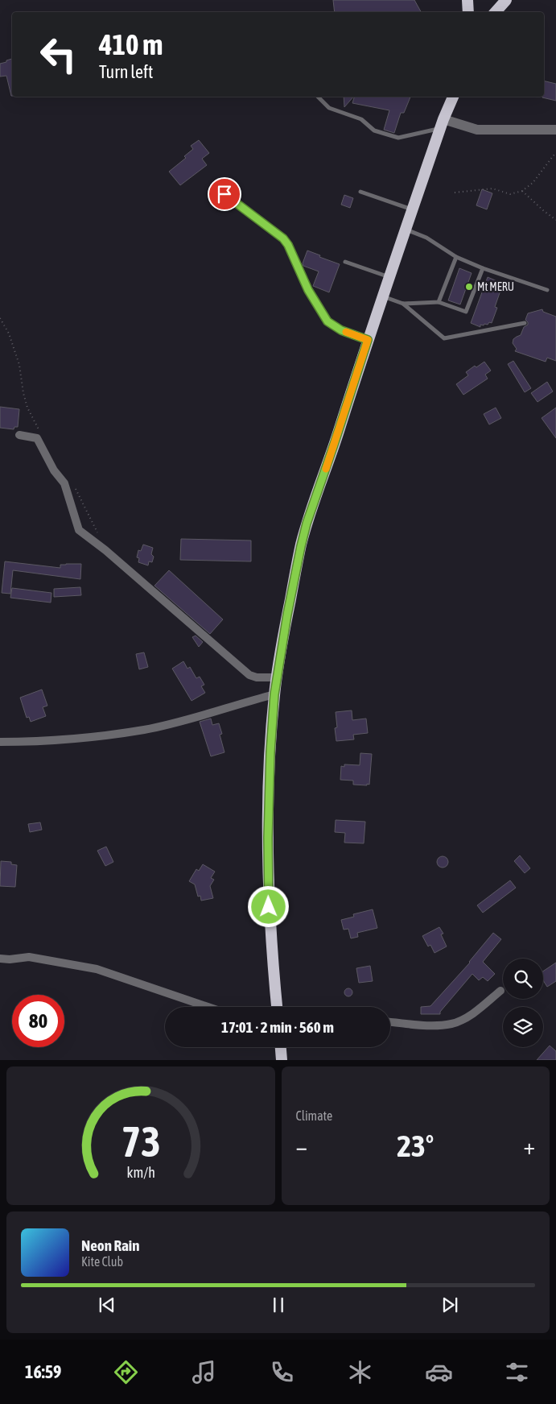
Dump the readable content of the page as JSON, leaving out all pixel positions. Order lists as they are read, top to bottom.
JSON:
{
  "places": ["Mt MERU"],
  "page": {
    "turn": ["410 m", "Turn left"],
    "limit": "80",
    "trip": "17:01 · 2 min · 560 m",
    "tile": "Climate",
    "heat": ["−", "23°", "+"],
    "song": ["Neon Rain", "Kite Club"],
    "tabs": "16:59",
    "gauge": ["73", "km/h"]
  }
}
